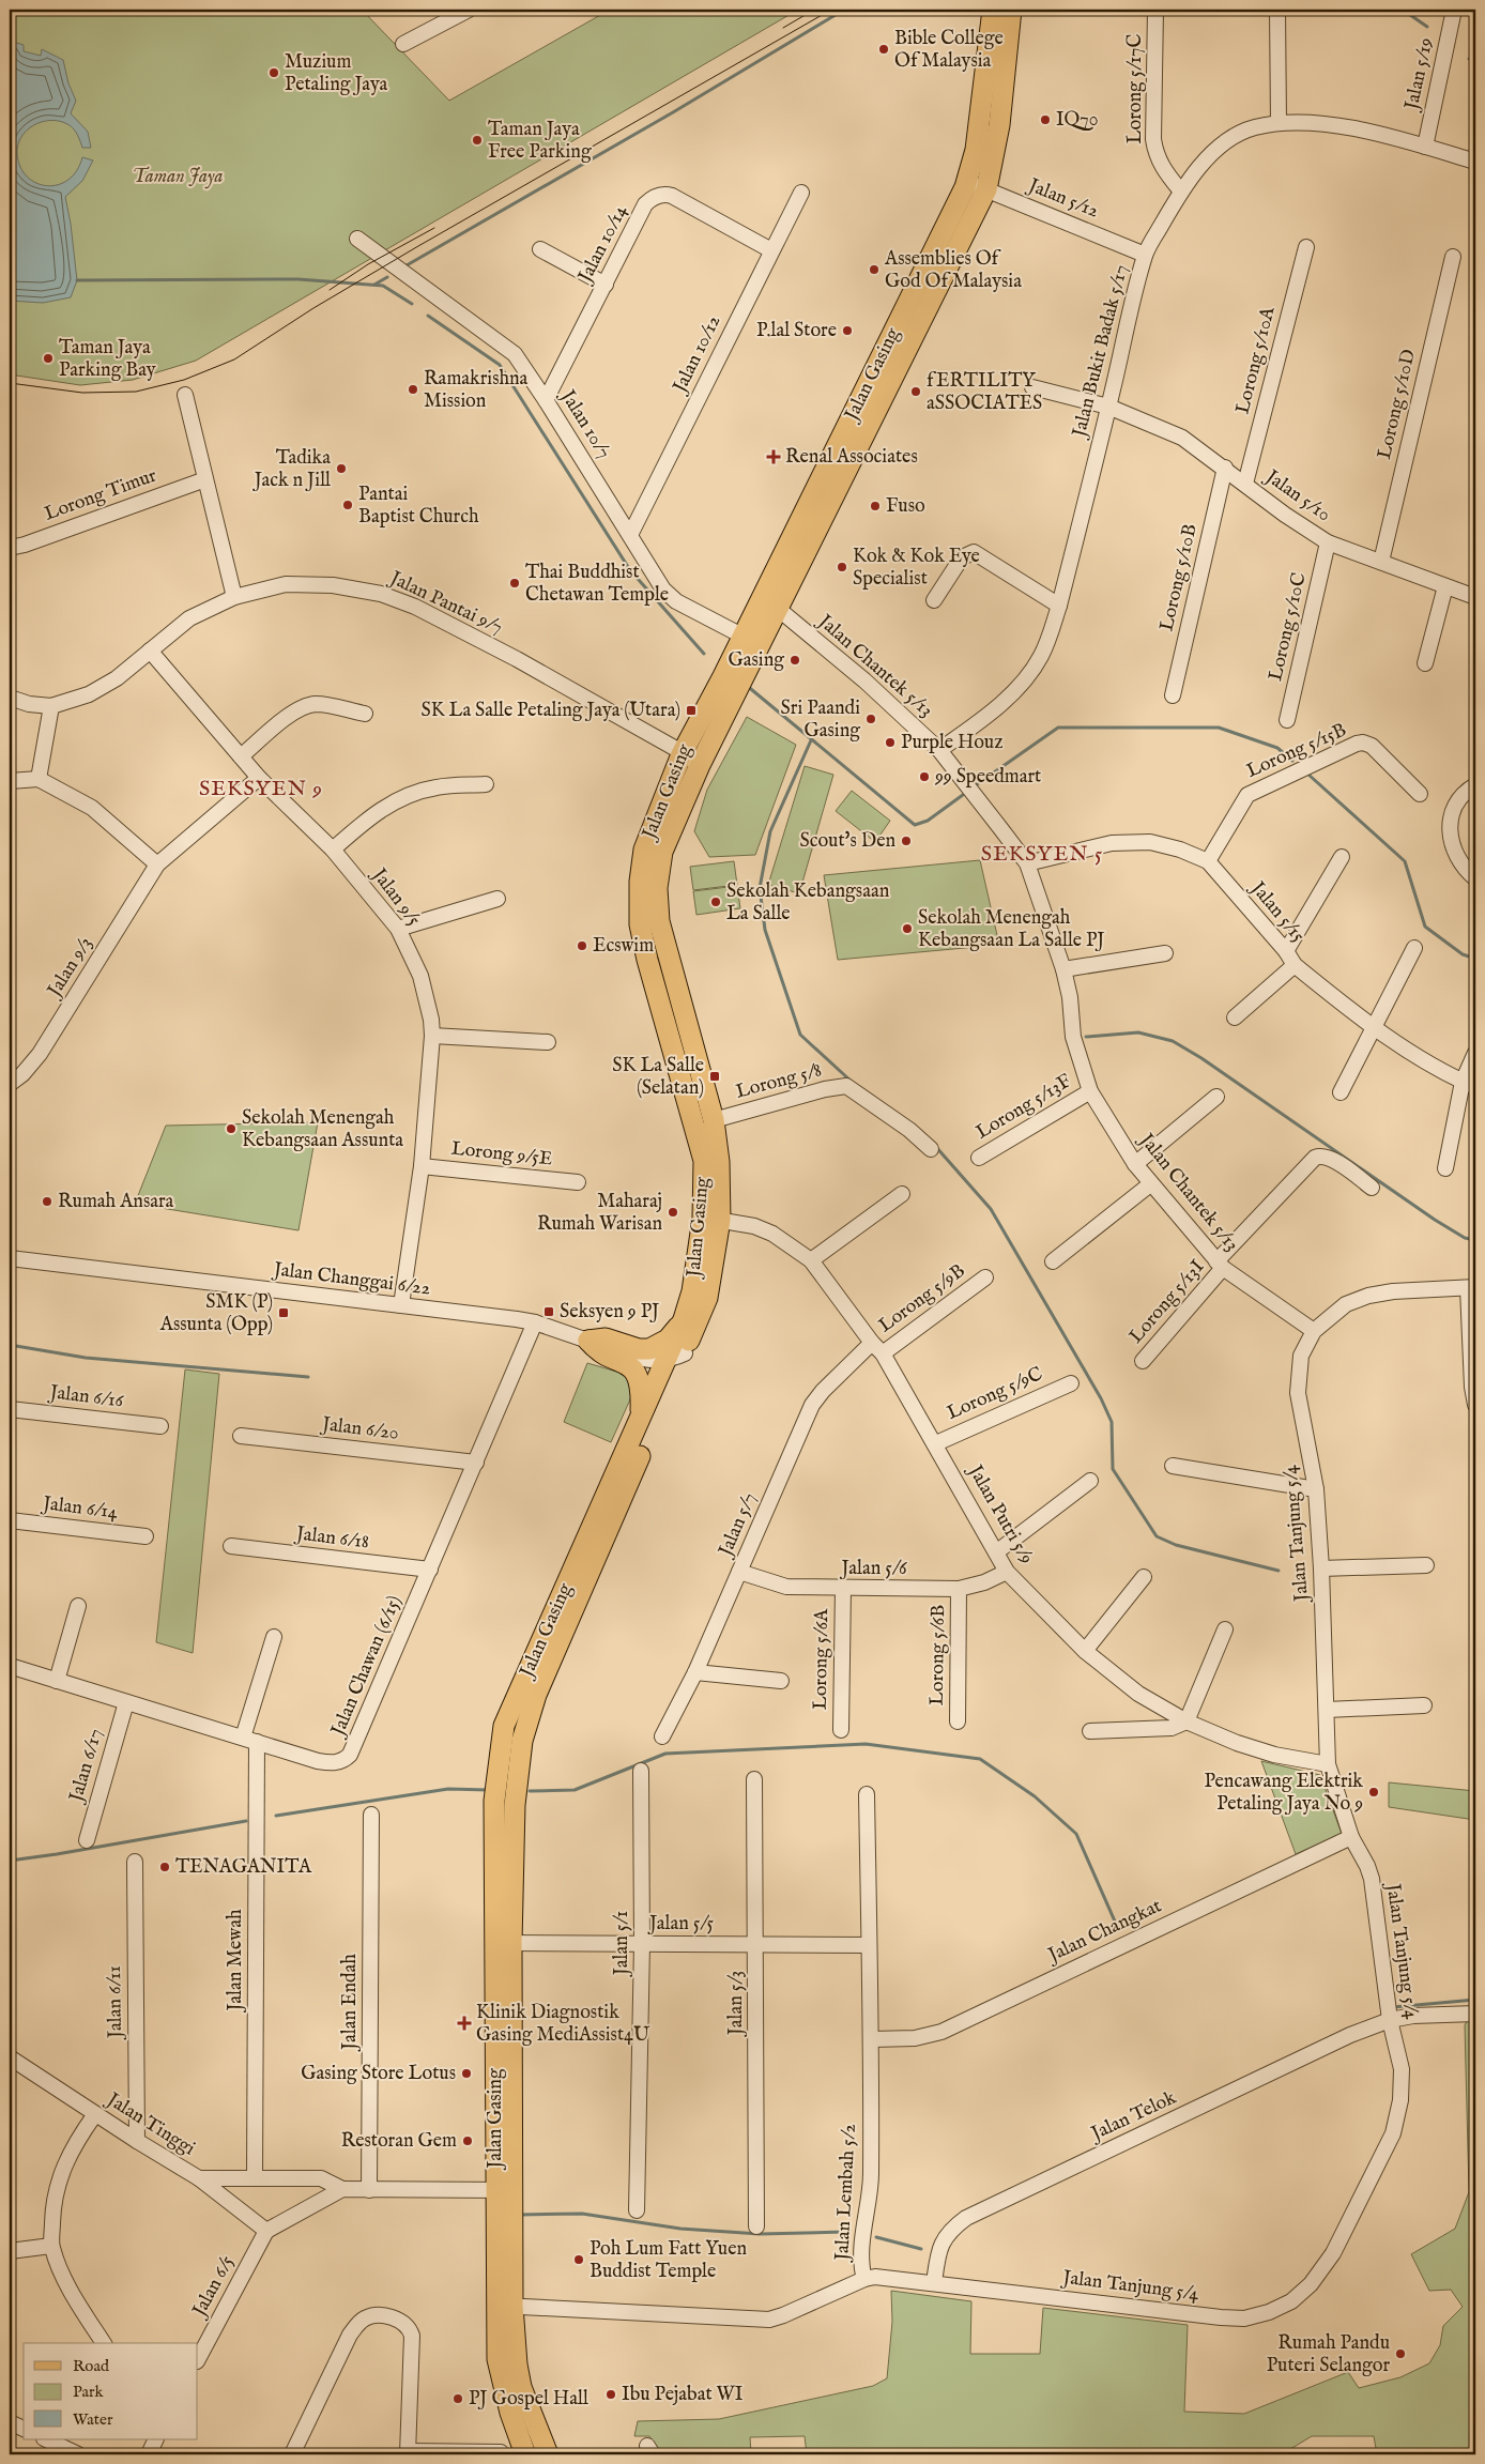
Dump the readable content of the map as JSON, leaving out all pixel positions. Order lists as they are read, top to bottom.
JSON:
{
  "streets": {
    "main road": ["Jalan Gasing"],
    "street": [
      "Jalan 5/19",
      "Lorong 5/17C",
      "Jalan 5/12",
      "Jalan 10/14",
      "Jalan Bukit Badak 5/17",
      "Jalan 10/12",
      "Lorong 5/10A",
      "Lorong 5/10D",
      "Jalan 10/7",
      "Lorong Timur",
      "Jalan 5/10",
      "Lorong 5/10B",
      "Jalan Pantai 9/7",
      "Lorong 5/10C",
      "Jalan Chantek 5/13",
      "Lorong 5/15B",
      "Jalan 9/5",
      "Jalan 5/15",
      "Jalan 9/3",
      "Lorong 5/8",
      "Lorong 5/13F",
      "Lorong 9/5E",
      "Jalan Changgai 6/22",
      "Lorong 5/9B",
      "Lorong 5/13I",
      "Lorong 5/9C",
      "Jalan 6/16",
      "Jalan 6/20",
      "Jalan 6/14",
      "Jalan Putri 5/9",
      "Jalan 5/7",
      "Jalan Tanjung 5/4",
      "Jalan 6/18",
      "Jalan 5/6",
      "Lorong 5/6B",
      "Lorong 5/6A",
      "Jalan Chawan (6/15)",
      "Jalan 6/17",
      "Jalan 5/5",
      "Jalan Changkat",
      "Jalan 5/1",
      "Jalan Mewah",
      "Jalan 6/11",
      "Jalan Endah",
      "Jalan 5/3",
      "Jalan Telok",
      "Jalan Tinggi",
      "Jalan Lembah 5/2",
      "Jalan 6/5"
    ]
  },
  "crossings": [
    ["Jalan 5/19", "Jalan Bukit Badak 5/17"],
    ["Lorong 5/17C", "Jalan Bukit Badak 5/17"],
    ["Jalan 5/12", "Jalan Bukit Badak 5/17"],
    ["Jalan 5/12", "Jalan Gasing"],
    ["Jalan 10/14", "Jalan 10/12"],
    ["Jalan 10/14", "Jalan 10/7"],
    ["Jalan Bukit Badak 5/17", "Jalan 5/10"],
    ["Jalan Bukit Badak 5/17", "Jalan Chantek 5/13"],
    ["Jalan 10/12", "Jalan 10/7"],
    ["Lorong 5/10A", "Jalan 5/10"],
    ["Jalan Gasing", "Jalan 10/7"],
    ["Jalan Gasing", "Jalan Pantai 9/7"],
    ["Jalan Gasing", "Jalan Chantek 5/13"],
    ["Jalan Gasing", "Lorong 5/8"],
    ["Jalan Gasing", "Jalan Changgai 6/22"],
    ["Jalan Gasing", "Jalan Putri 5/9"],
    ["Jalan Gasing", "Jalan 5/5"],
    ["Jalan Gasing", "Jalan Lembah 5/2"],
    ["Lorong 5/10D", "Jalan 5/10"],
    ["Jalan 5/10", "Lorong 5/10B"],
    ["Jalan 5/10", "Lorong 5/10C"],
    ["Jalan Pantai 9/7", "Jalan 9/5"],
    ["Jalan Chantek 5/13", "Jalan 5/15"],
    ["Jalan Chantek 5/13", "Lorong 5/13F"],
    ["Jalan Chantek 5/13", "Lorong 5/13I"],
    ["Jalan Chantek 5/13", "Jalan Tanjung 5/4"],
    ["Lorong 5/15B", "Jalan 5/15"],
    ["Jalan 9/5", "Jalan 9/3"],
    ["Jalan 9/5", "Lorong 9/5E"],
    ["Jalan 9/5", "Jalan Changgai 6/22"],
    ["Jalan Changgai 6/22", "Jalan Chawan (6/15)"],
    ["Lorong 5/9B", "Jalan Putri 5/9"],
    ["Lorong 5/9B", "Jalan 5/7"],
    ["Lorong 5/9C", "Jalan Putri 5/9"],
    ["Jalan 6/20", "Jalan Chawan (6/15)"],
    ["Jalan Putri 5/9", "Jalan 5/7"],
    ["Jalan Putri 5/9", "Jalan Tanjung 5/4"],
    ["Jalan Putri 5/9", "Jalan 5/6"],
    ["Jalan 5/7", "Jalan 5/6"],
    ["Jalan Tanjung 5/4", "Jalan Changkat"],
    ["Jalan Tanjung 5/4", "Jalan Telok"],
    ["Jalan Tanjung 5/4", "Jalan Lembah 5/2"],
    ["Jalan 6/18", "Jalan Chawan (6/15)"],
    ["Jalan 5/6", "Lorong 5/6B"],
    ["Jalan 5/6", "Lorong 5/6A"],
    ["Jalan Chawan (6/15)", "Jalan 6/17"],
    ["Jalan Chawan (6/15)", "Jalan Mewah"],
    ["Jalan 5/5", "Jalan 5/1"],
    ["Jalan 5/5", "Jalan 5/3"],
    ["Jalan 5/5", "Jalan Lembah 5/2"],
    ["Jalan Changkat", "Jalan Lembah 5/2"],
    ["Jalan 6/11", "Jalan Tinggi"],
    ["Jalan Tinggi", "Jalan 6/5"]
  ],
  "districts": ["SEKSYEN 9", "SEKSYEN 5"],
  "parks": ["Taman Jaya"],
  "places": {
    "other": [
      "Bible College Of Malaysia",
      "Muzium Petaling Jaya",
      "IQ70",
      "Taman Jaya Free Parking",
      "Assemblies Of God Of Malaysia",
      "P.lal Store",
      "Taman Jaya Parking Bay",
      "Ramakrishna Mission",
      "fERTILITY aSSOCIATES",
      "Tadika Jack n Jill",
      "Pantai Baptist Church",
      "Fuso",
      "Kok & Kok Eye Specialist",
      "Thai Buddhist Chetawan Temple",
      "Gasing",
      "Sri Paandi Gasing",
      "Purple Houz",
      "99 Speedmart",
      "Scout's Den",
      "Sekolah Kebangsaan La Salle",
      "Sekolah Menengah Kebangsaan La Salle PJ",
      "Ecswim",
      "Sekolah Menengah Kebangsaan Assunta",
      "Rumah Ansara",
      "Maharaj Rumah Warisan",
      "Pencawang Elektrik Petaling Jaya No 9",
      "TENAGANITA",
      "Gasing Store Lotus",
      "Restoran Gem",
      "Poh Lum Fatt Yuen Buddist Temple",
      "Rumah Pandu Puteri Selangor",
      "Ibu Pejabat WI",
      "PJ Gospel Hall"
    ],
    "health": ["Renal Associates", "Klinik Diagnostik Gasing MediAssist4U"],
    "transit": [
      "SK La Salle Petaling Jaya (Utara)",
      "SK La Salle (Selatan)",
      "Seksyen 9 PJ",
      "SMK (P) Assunta (Opp)"
    ]
  },
  "legend": ["Road", "Park", "Water"]
}
